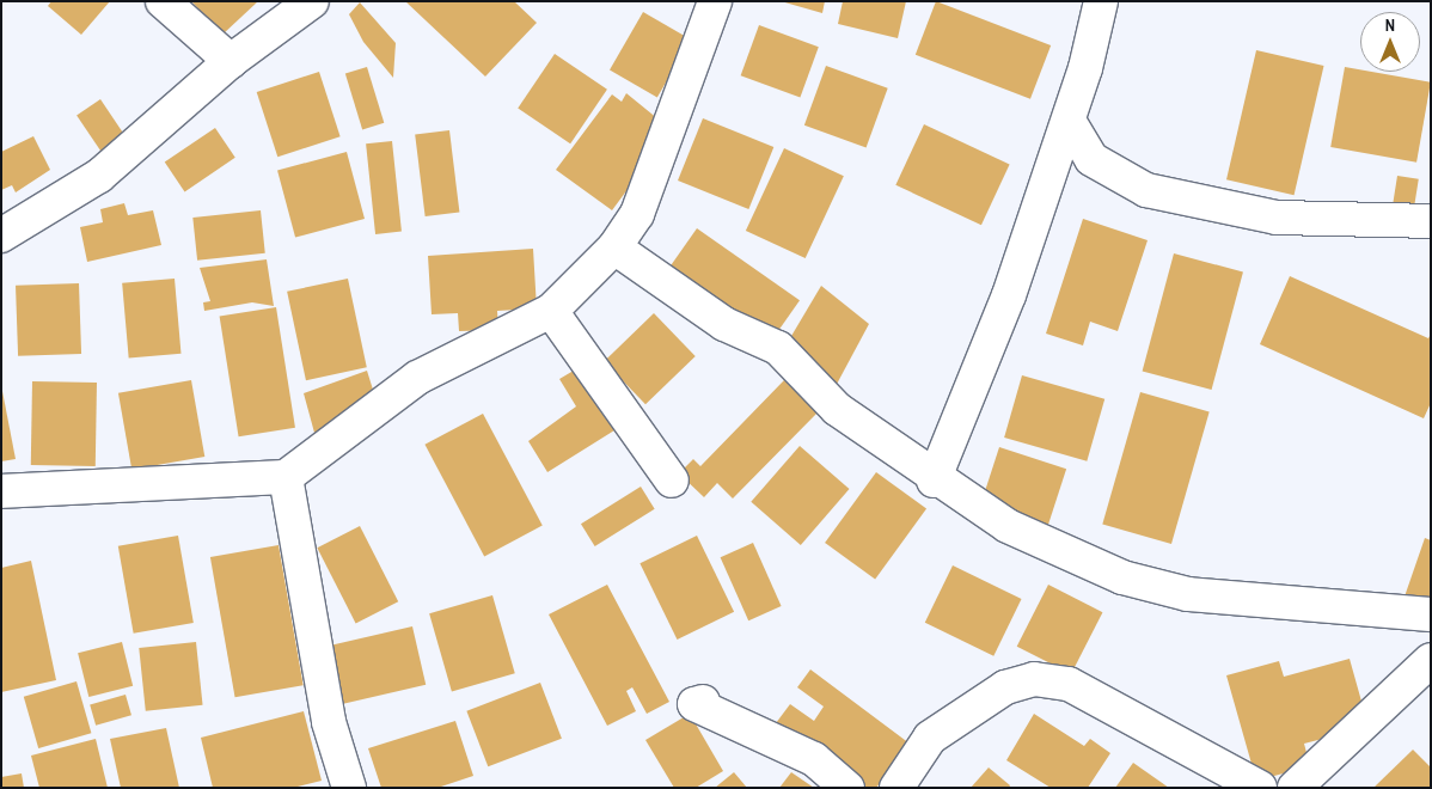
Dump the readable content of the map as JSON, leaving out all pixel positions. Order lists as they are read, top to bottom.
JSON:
{
  "north": "top"
}
